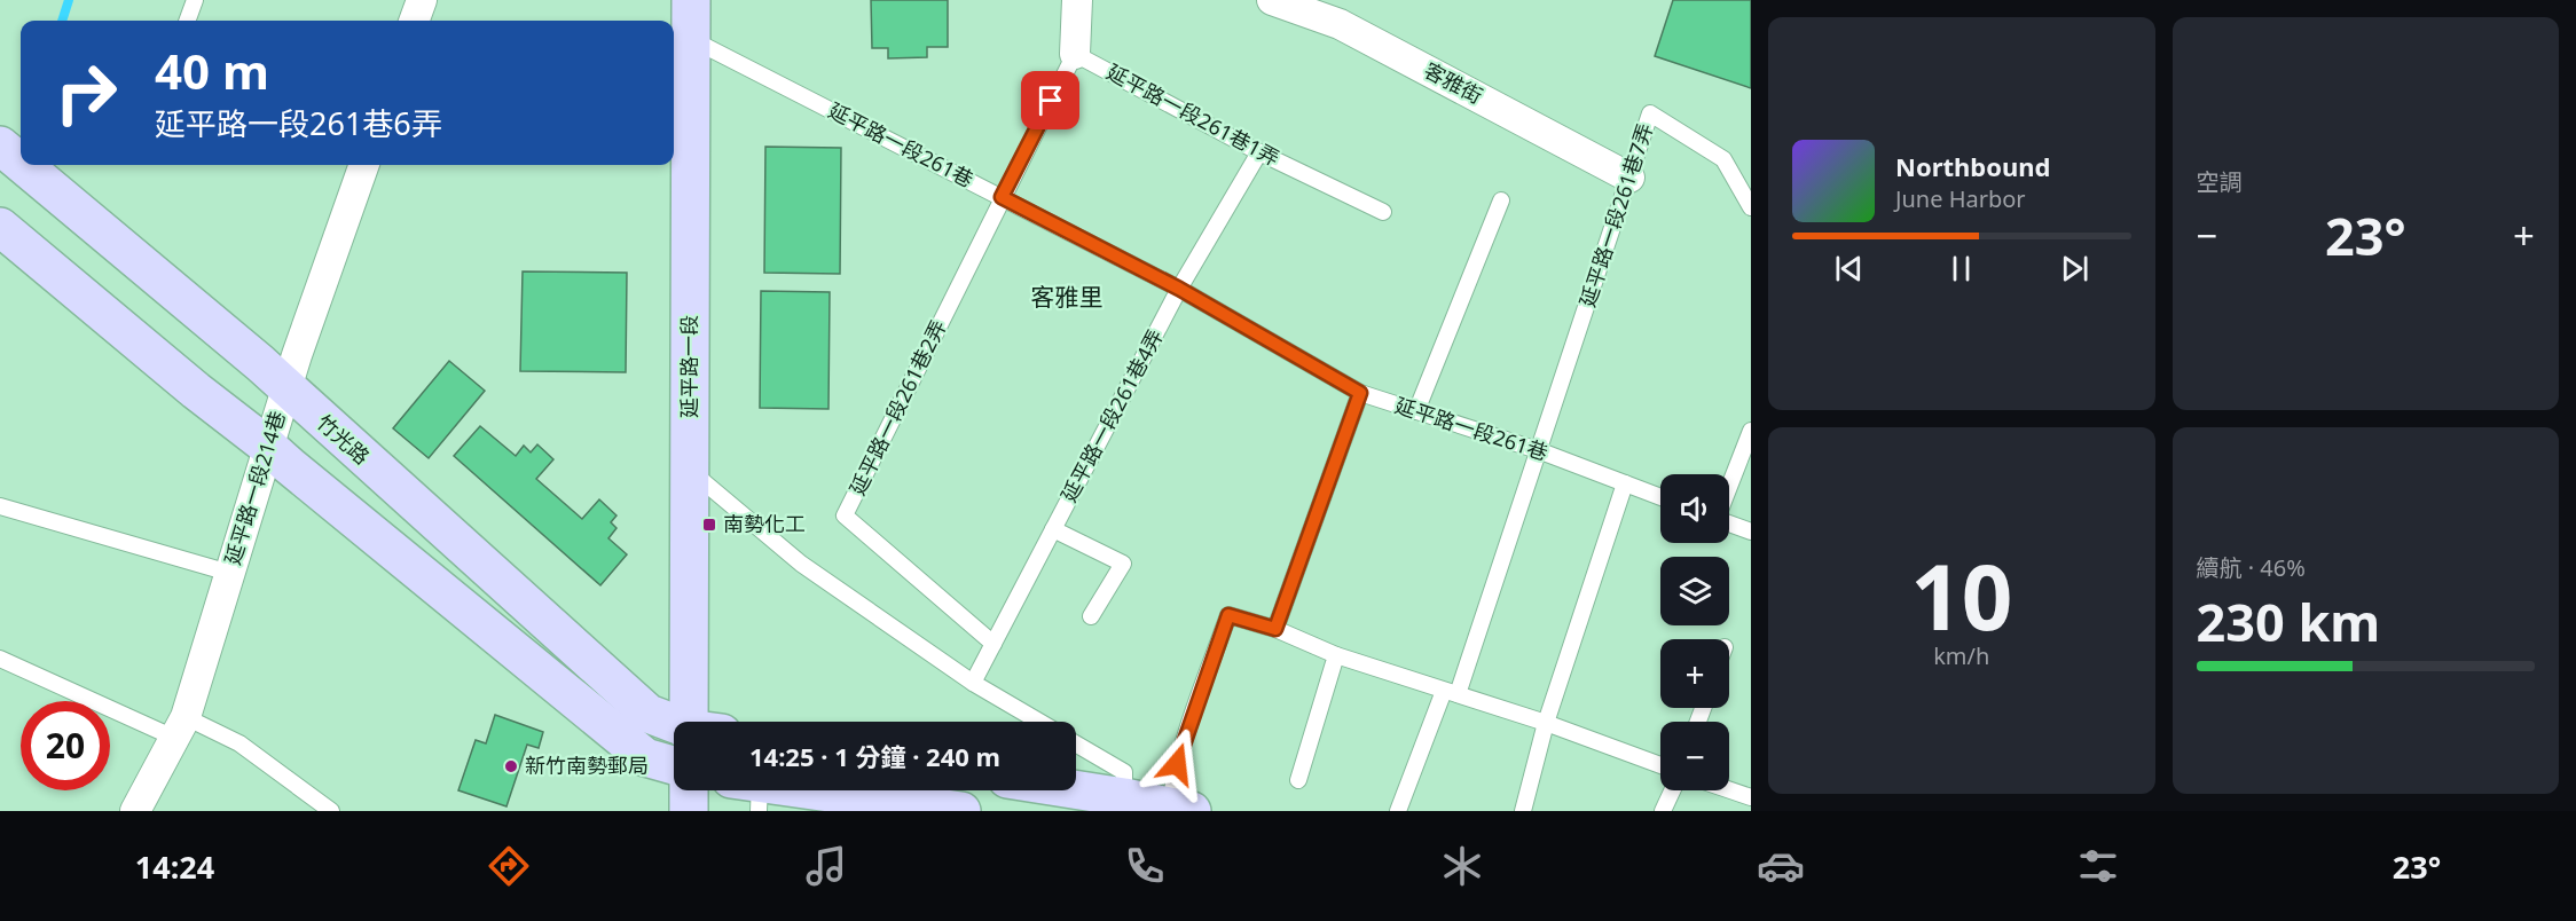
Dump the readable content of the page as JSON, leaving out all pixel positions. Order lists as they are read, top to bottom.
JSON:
{
  "streets": {
    "street": [
      "客雅街",
      "延平路一段",
      "竹光路",
      "延平路一段214巷"
    ],
    "lane": [
      "延平路一段261巷1弄",
      "延平路一段261巷",
      "延平路一段261巷7弄",
      "延平路一段261巷2弄",
      "延平路一段261巷4弄"
    ]
  },
  "crossings": [
    ["客雅街", "延平路一段261巷7弄"],
    ["延平路一段261巷1弄", "延平路一段261巷4弄"],
    ["延平路一段261巷", "延平路一段261巷7弄"],
    ["延平路一段261巷", "延平路一段"],
    ["延平路一段261巷", "延平路一段261巷2弄"],
    ["延平路一段261巷", "延平路一段261巷4弄"],
    ["延平路一段261巷2弄", "延平路一段261巷4弄"],
    ["竹光路", "延平路一段214巷"]
  ],
  "districts": ["客雅里"],
  "places": {
    "transit": ["南勢化工"],
    "other": ["新竹南勢郵局"]
  },
  "page": {
    "tile": [
      "空調",
      ["10", "km/h"],
      ["續航 · 46%", "230 km"]
    ],
    "turn": ["40 m", "延平路一段261巷6弄"],
    "song": ["Northbound", "June Harbor"],
    "heat": ["−", "23°", "+"],
    "map_buttons": ["+", "−"],
    "limit": "20",
    "trip": "14:25 · 1 分鐘 · 240 m",
    "tabs": ["14:24", "23°"]
  }
}
